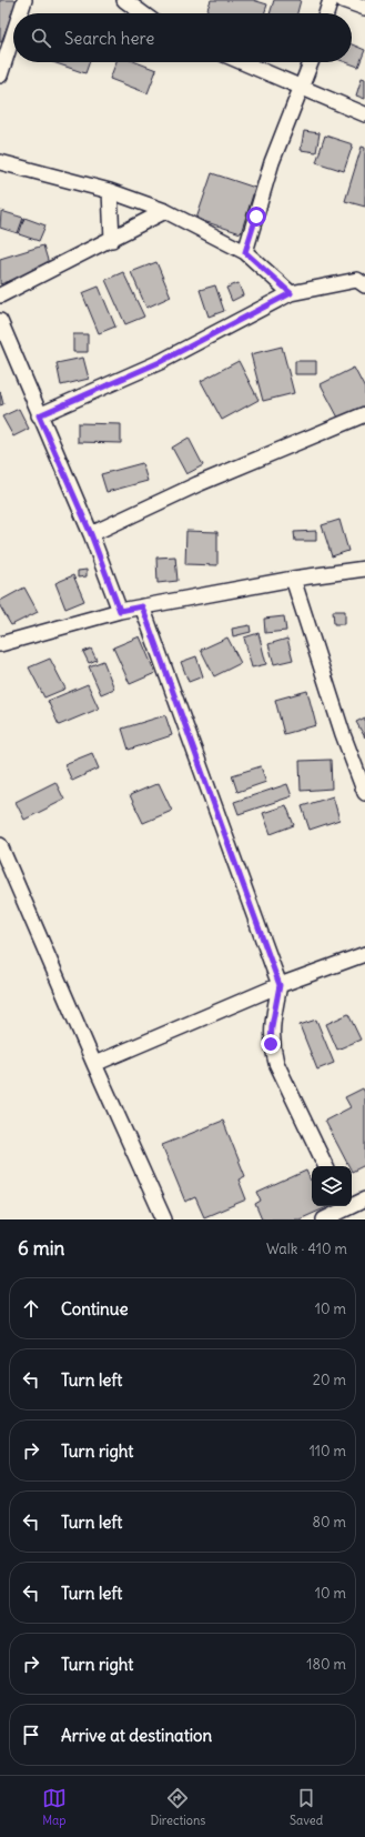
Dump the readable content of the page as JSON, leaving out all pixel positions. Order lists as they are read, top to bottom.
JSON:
{
  "page": {
    "search": "Search here",
    "heading": ["6 min", "Walk · 410 m"],
    "list": [
      ["Continue", "10 m"],
      ["Turn left", "20 m"],
      ["Turn right", "110 m"],
      ["Turn left", "80 m"],
      ["Turn left", "10 m"],
      ["Turn right", "180 m"],
      "Arrive at destination"
    ],
    "nav": ["Map", "Directions", "Saved"]
  }
}
